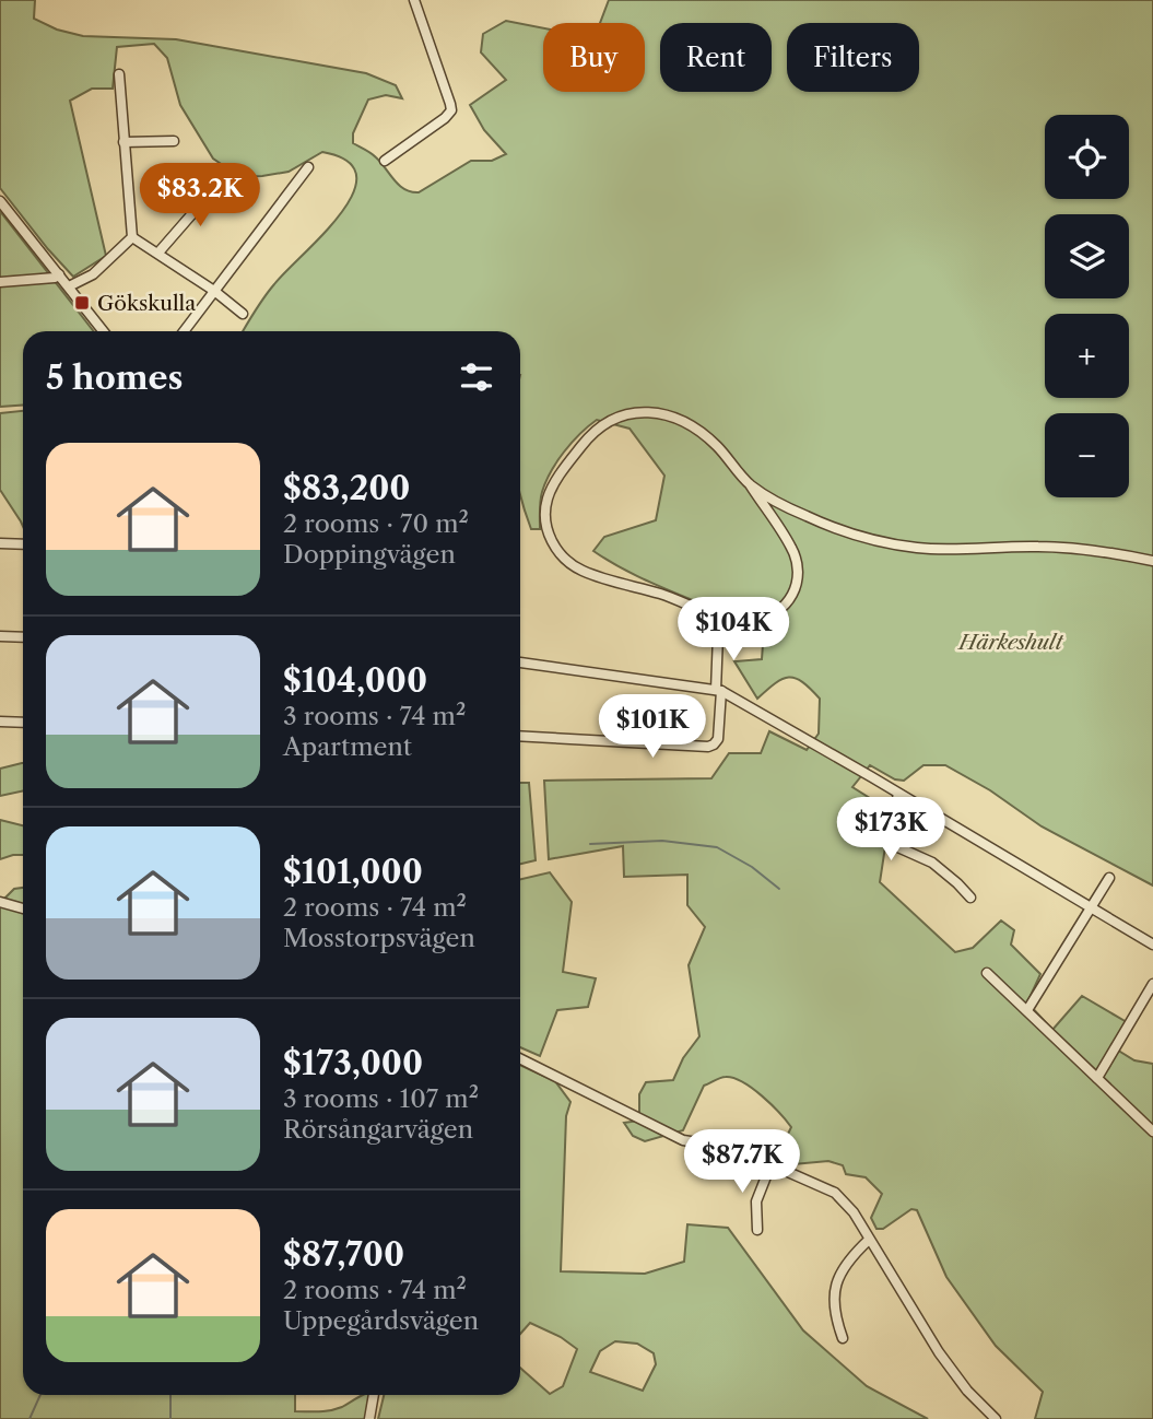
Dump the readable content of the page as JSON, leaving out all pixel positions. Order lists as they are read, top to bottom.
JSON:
{
  "parks": ["Härkeshult"],
  "places": {
    "transit": ["Gökskulla"]
  },
  "page": {
    "chip": ["Buy", "Rent", "Filters"],
    "map_buttons": ["+", "−"],
    "price": [
      "$83.2K",
      "$104K",
      "$101K",
      "$173K",
      "$87.7K"
    ],
    "heading": "5 homes",
    "list": [
      {
        "name": "$83,200",
        "note": "2 rooms · 70 m² · Doppingvägen"
      },
      {
        "name": "$104,000",
        "note": "3 rooms · 74 m² · Apartment"
      },
      {
        "name": "$101,000",
        "note": "2 rooms · 74 m² · Mosstorpsvägen"
      },
      {
        "name": "$173,000",
        "note": "3 rooms · 107 m² · Rörsångarvägen"
      },
      {
        "name": "$87,700",
        "note": "2 rooms · 74 m² · Uppegårdsvägen"
      }
    ]
  }
}
